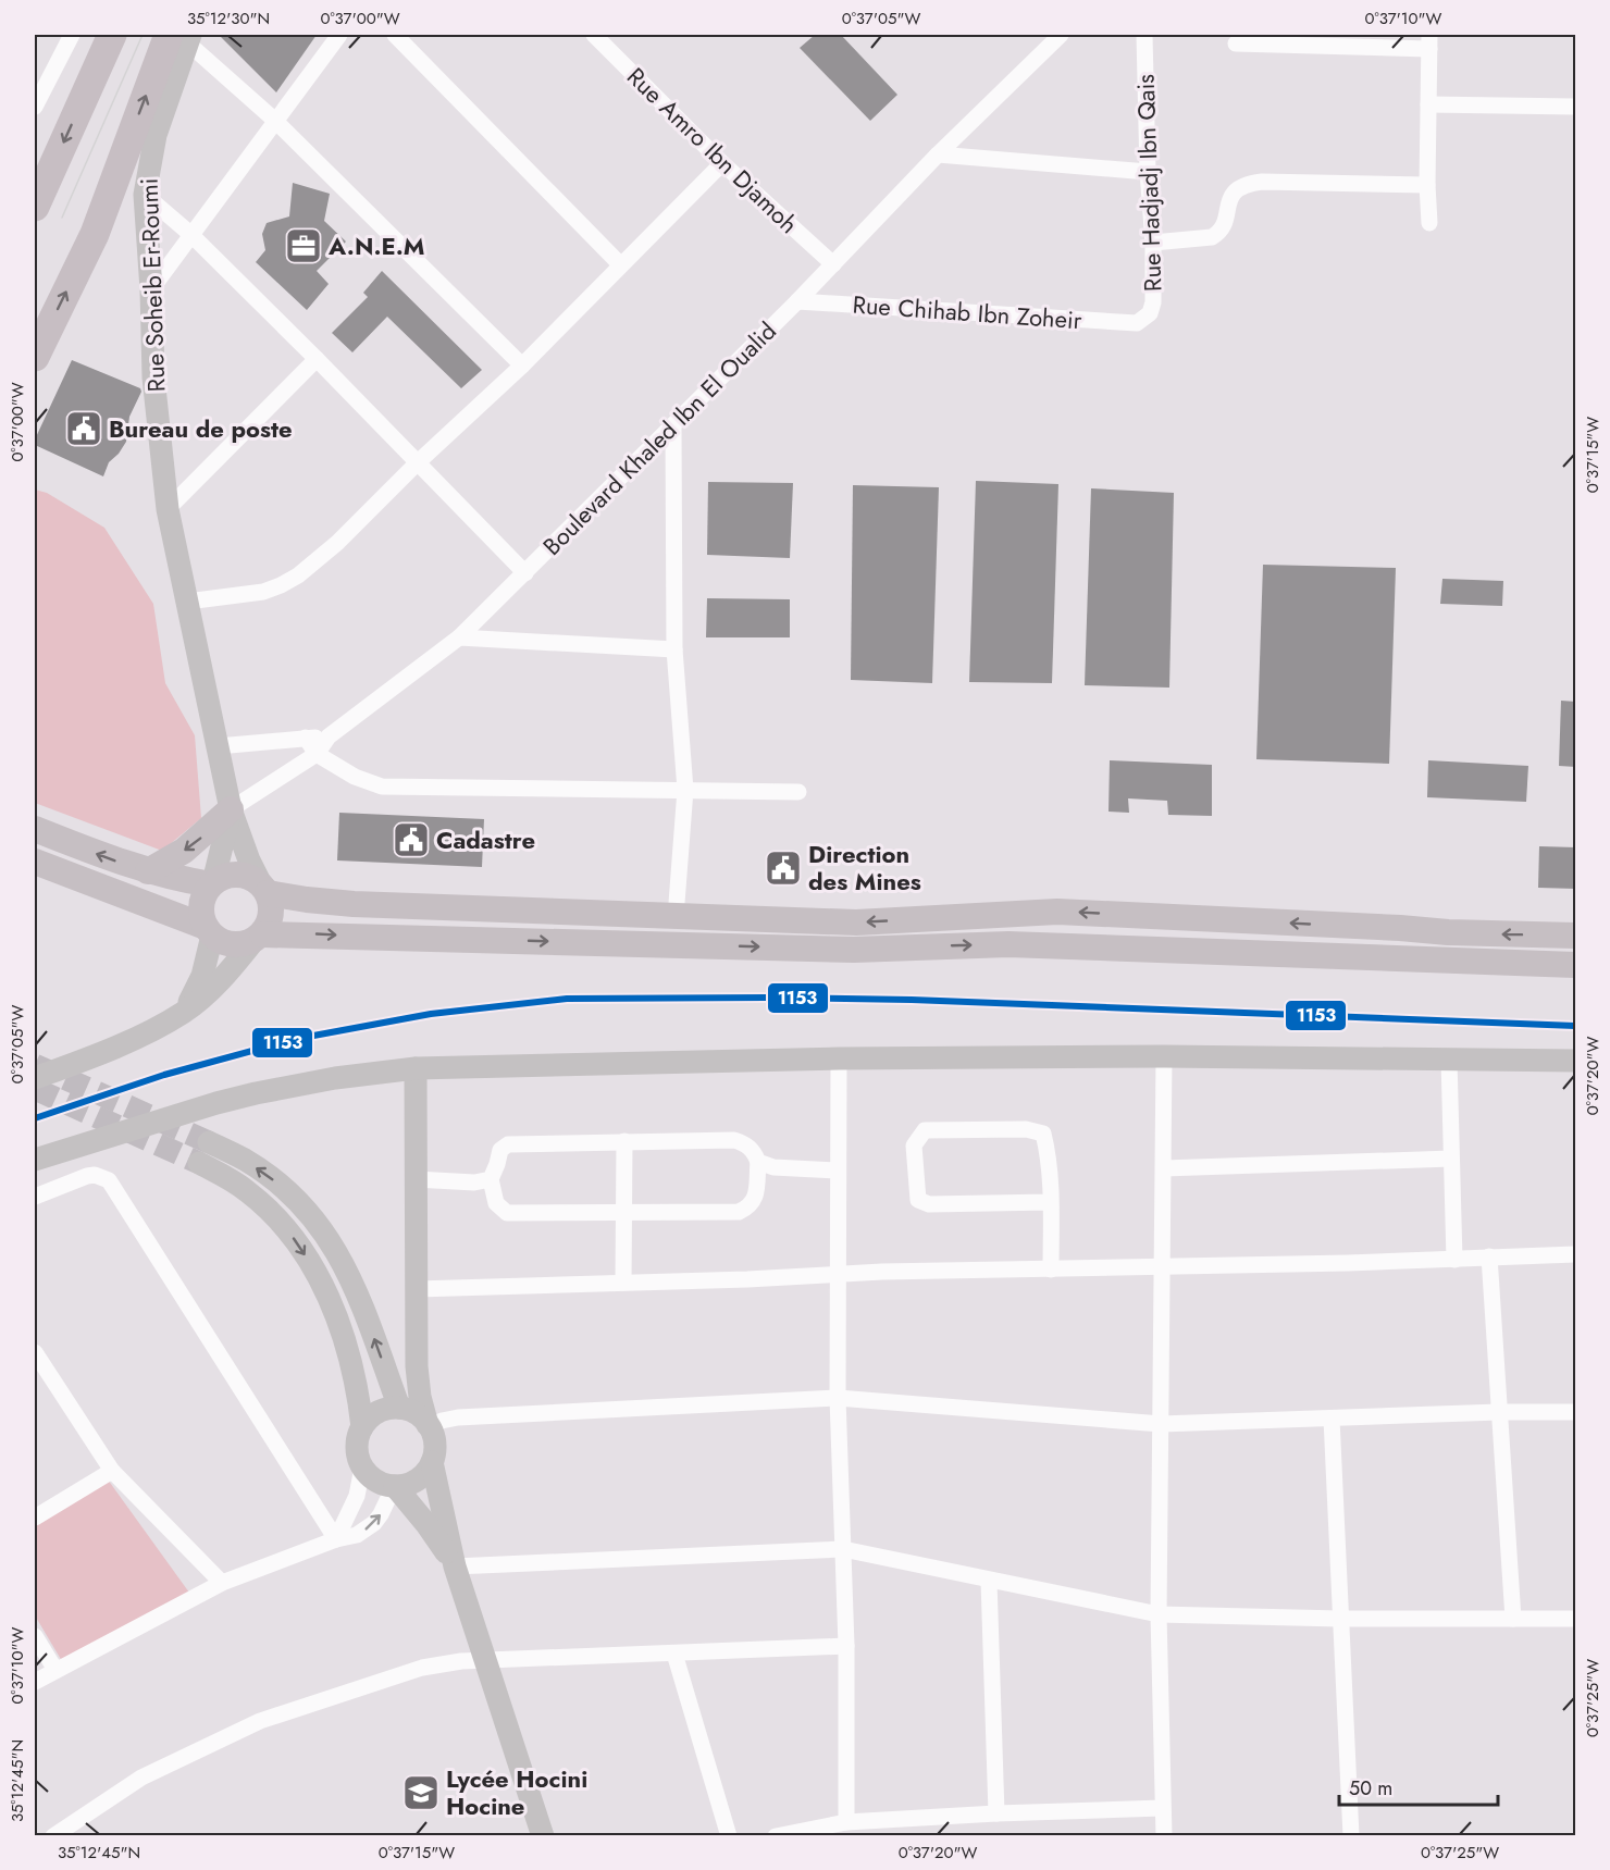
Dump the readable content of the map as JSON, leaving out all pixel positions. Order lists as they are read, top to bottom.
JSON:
{
  "streets": {
    "street": [
      "Rue Amro Ibn Djamoh",
      "Rue Hadjadj Ibn Qais",
      "Rue Soheib Er-Roumi",
      "Rue Chihab Ibn Zoheir",
      "Boulevard Khaled Ibn El Oualid"
    ]
  },
  "crossings": [
    ["Rue Amro Ibn Djamoh", "Boulevard Khaled Ibn El Oualid"],
    ["Rue Hadjadj Ibn Qais", "Rue Chihab Ibn Zoheir"],
    ["Rue Soheib Er-Roumi", "Boulevard Khaled Ibn El Oualid"],
    ["Rue Chihab Ibn Zoheir", "Boulevard Khaled Ibn El Oualid"]
  ],
  "places": {
    "office": ["A.N.E.M"],
    "public building": ["Bureau de poste", "Cadastre", "Direction des Mines"],
    "school or university": ["Lycée Hocini Hocine"]
  },
  "lines": ["transit line 1153"],
  "scale_bar": "50 m",
  "coordinates": [
    "35°12'30\"N",
    "0°37'00\"W",
    "0°37'05\"W",
    "0°37'10\"W",
    "0°37'15\"W",
    "0°37'20\"W",
    "0°37'25\"W",
    "35°12'45\"N"
  ]
}
